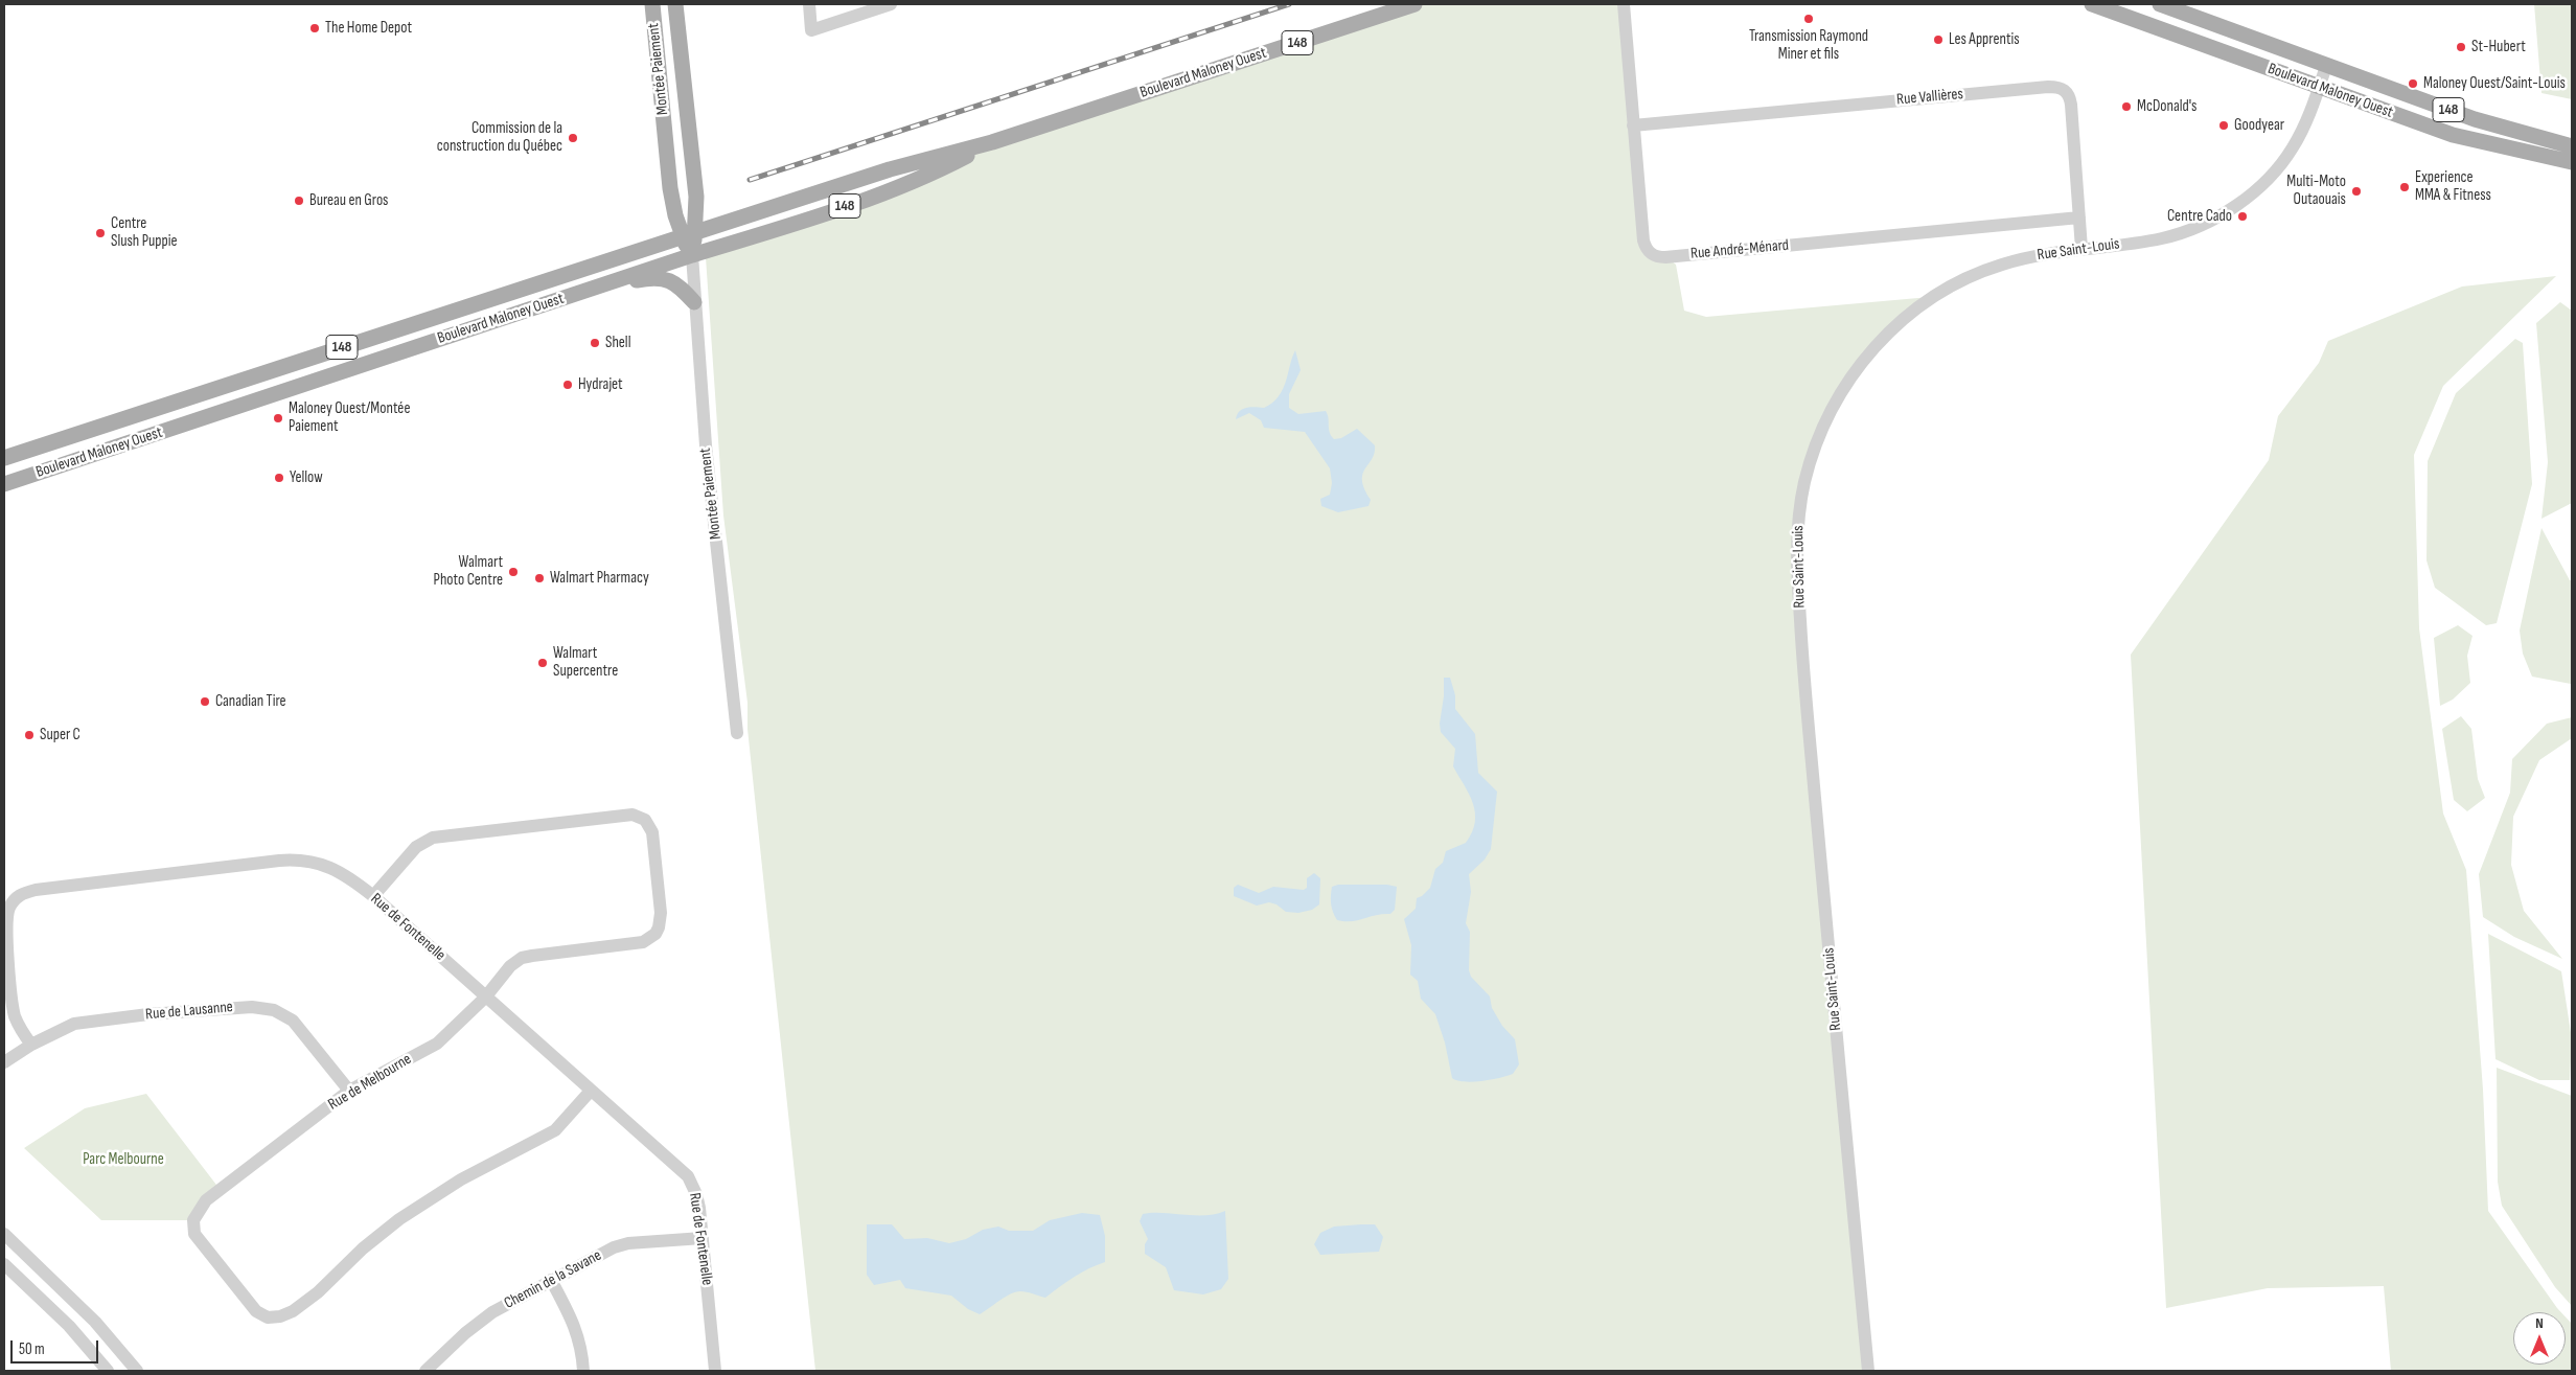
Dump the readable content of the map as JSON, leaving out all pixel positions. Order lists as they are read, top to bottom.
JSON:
{
  "streets": {
    "main road": ["148", "Montée Paiement", "Boulevard Maloney Ouest"],
    "street": [
      "Rue Vallières",
      "Rue André-Ménard",
      "Rue Saint-Louis",
      "Rue de Fontenelle",
      "Rue de Lausanne",
      "Rue de Melbourne",
      "Chemin de la Savane"
    ]
  },
  "crossings": [
    ["Montée Paiement", "Boulevard Maloney Ouest"],
    ["Boulevard Maloney Ouest", "Rue Saint-Louis"],
    ["Rue Vallières", "Rue André-Ménard"],
    ["Rue Vallières", "Rue Saint-Louis"],
    ["Rue de Fontenelle", "Rue de Lausanne"],
    ["Rue de Fontenelle", "Rue de Melbourne"],
    ["Rue de Fontenelle", "Chemin de la Savane"],
    ["Rue de Lausanne", "Rue de Melbourne"]
  ],
  "parks": ["Parc Melbourne"],
  "places": [
    "Transmission Raymond Miner et fils",
    "The Home Depot",
    "Les Apprentis",
    "St-Hubert",
    "Maloney Ouest/Saint-Louis",
    "McDonald's",
    "Goodyear",
    "Commission de la construction du Québec",
    "Experience MMA & Fitness",
    "Multi-Moto Outaouais",
    "Bureau en Gros",
    "Centre Cado",
    "Centre Slush Puppie",
    "Shell",
    "Hydrajet",
    "Maloney Ouest/Montée Paiement",
    "Yellow",
    "Walmart Photo Centre",
    "Walmart Pharmacy",
    "Walmart Supercentre",
    "Canadian Tire",
    "Super C"
  ],
  "scale_bar": "50 m",
  "north": "top"
}
